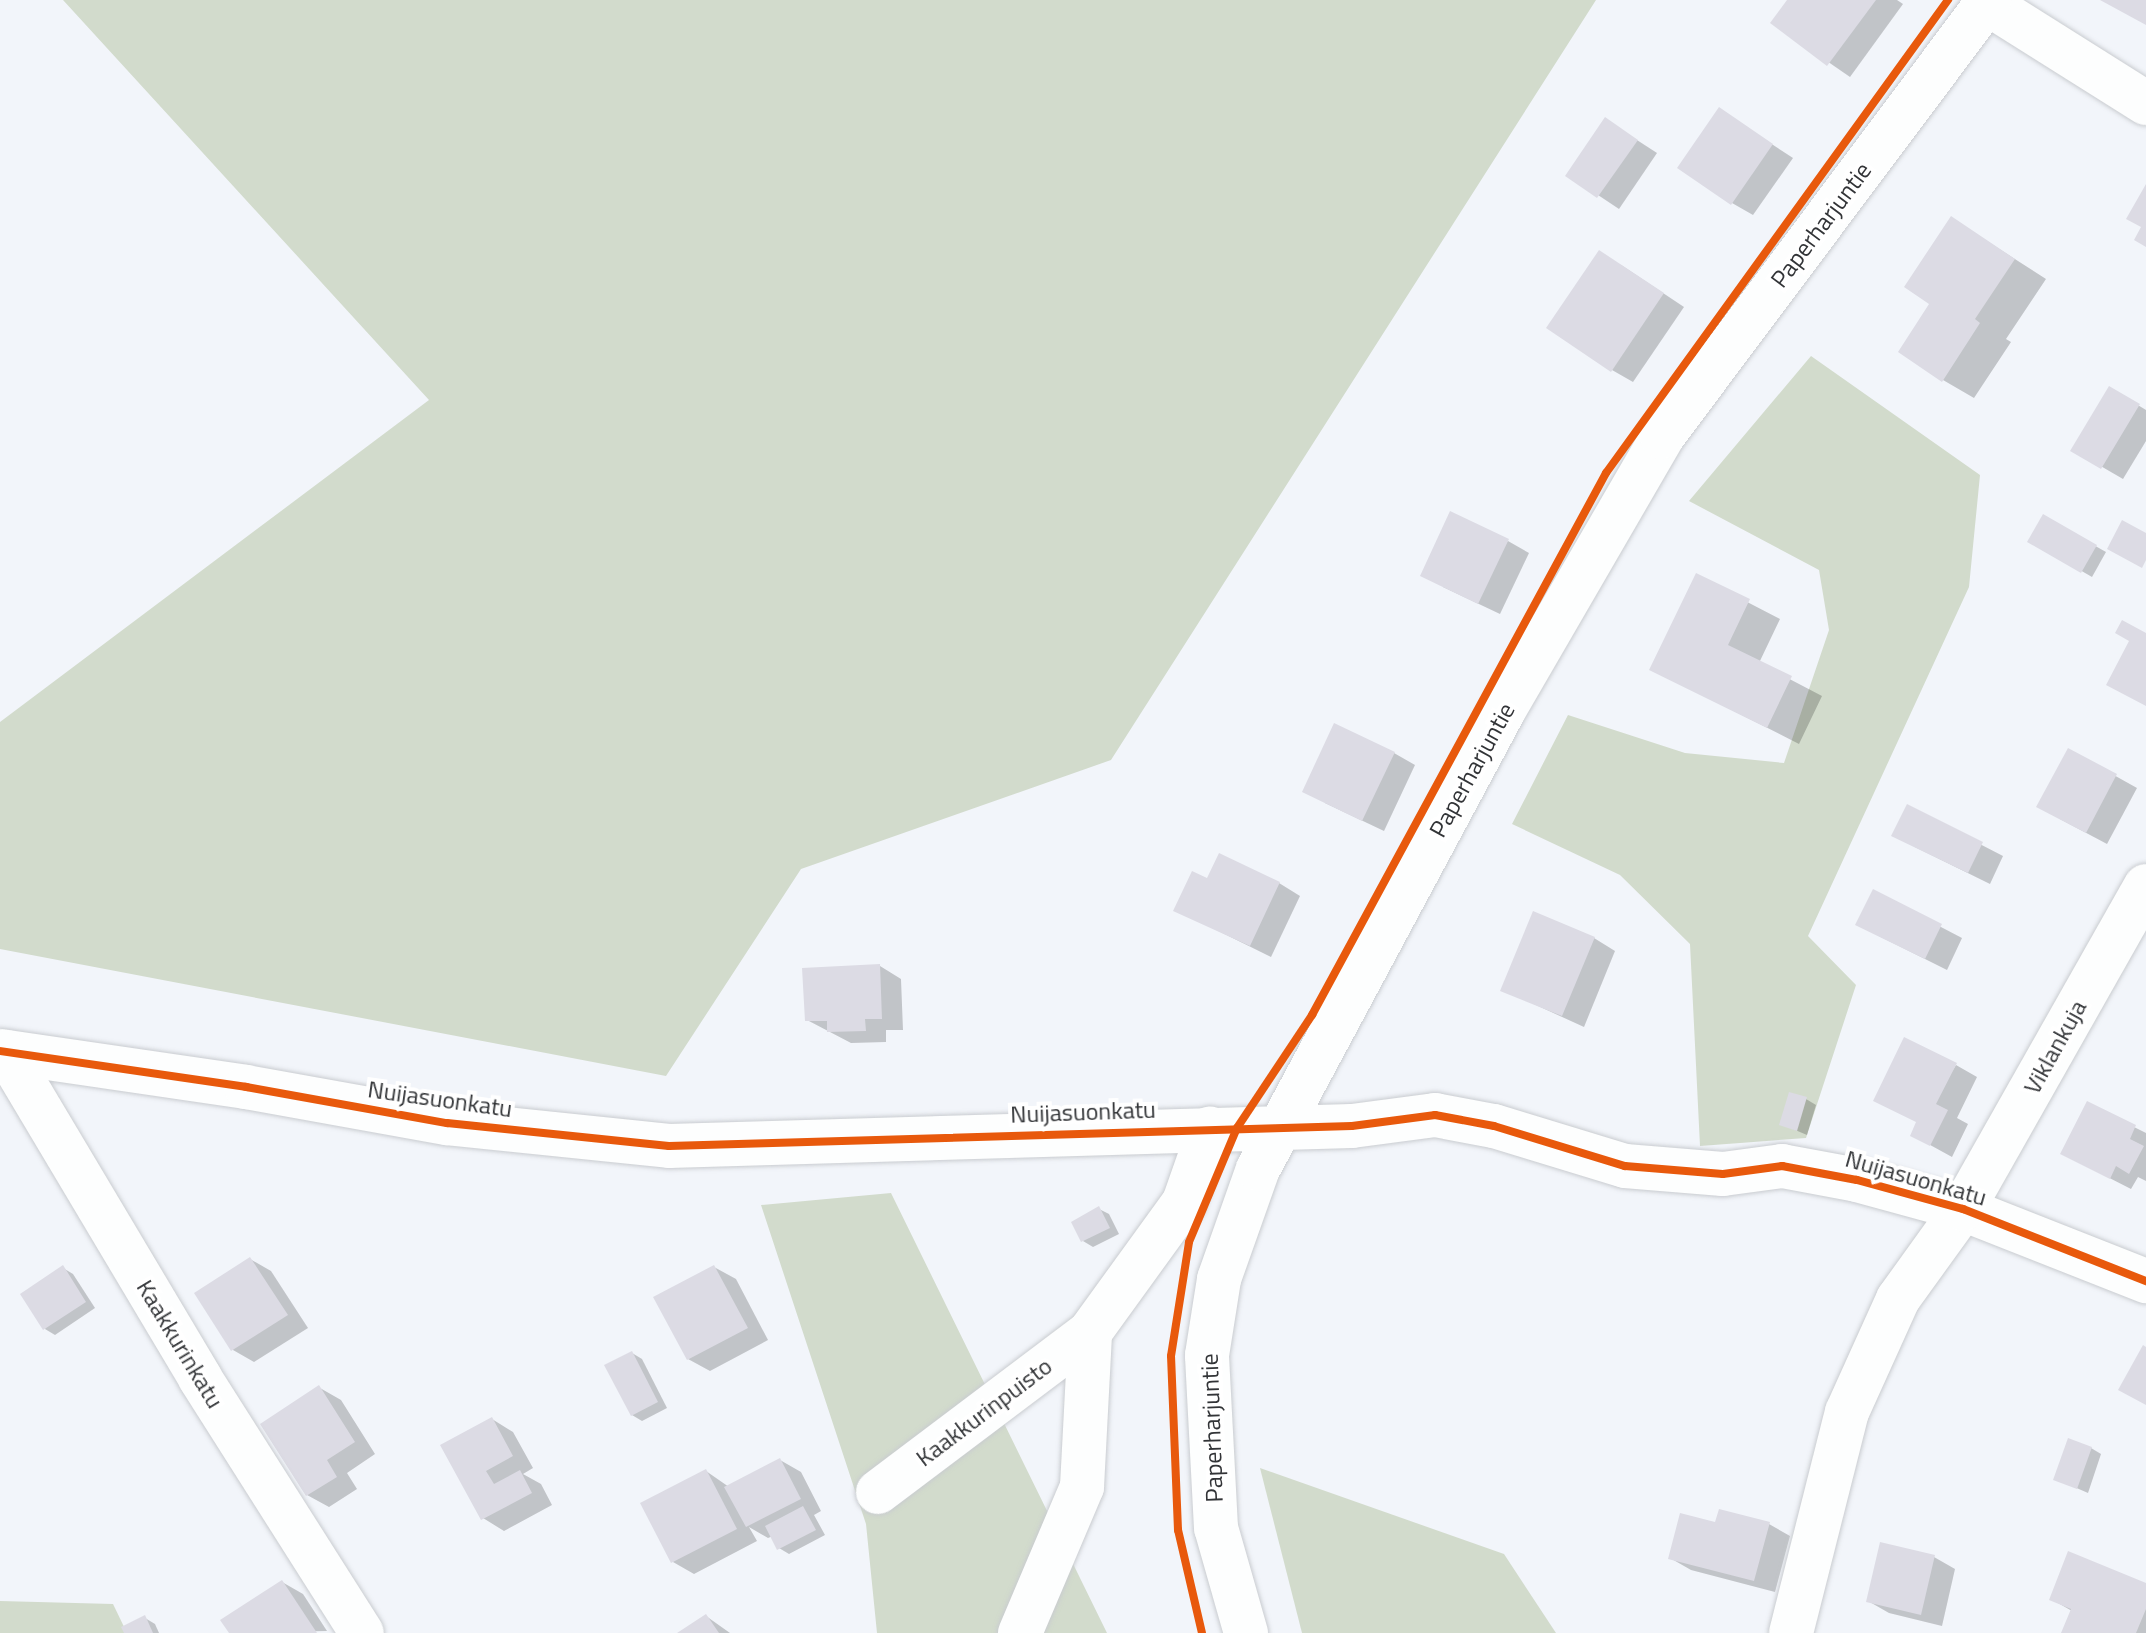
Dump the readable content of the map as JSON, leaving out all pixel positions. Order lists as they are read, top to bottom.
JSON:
{
  "streets": {
    "street": [
      "Paperharjuntie",
      "Viklankuja",
      "Nuijasuonkatu",
      "Kaakkurinkatu",
      "Kaakkurinpuisto"
    ]
  },
  "crossings": [
    ["Paperharjuntie", "Nuijasuonkatu"],
    ["Viklankuja", "Nuijasuonkatu"],
    ["Nuijasuonkatu", "Kaakkurinkatu"],
    ["Nuijasuonkatu", "Kaakkurinpuisto"]
  ]
}
